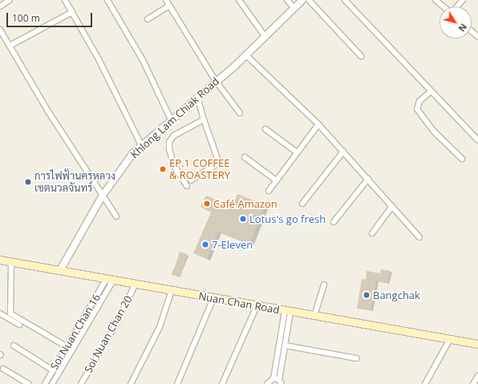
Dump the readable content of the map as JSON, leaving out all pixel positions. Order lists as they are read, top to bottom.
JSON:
{
  "streets": {
    "main road": ["Nuan Chan Road"],
    "street": ["Khlong Lam Chiak Road", "Soi Nuan Chan 16", "Soi Nuan Chan 20"]
  },
  "crossings": [
    ["Khlong Lam Chiak Road", "Nuan Chan Road"],
    ["Nuan Chan Road", "Soi Nuan Chan 16"],
    ["Nuan Chan Road", "Soi Nuan Chan 20"]
  ],
  "places": [
    "EP.1 COFFEE & ROASTERY",
    "การไฟฟ้านครหลวง เขตนวลจันทร์",
    "Café Amazon",
    "Lotus's go fresh",
    "7-Eleven",
    "Bangchak"
  ],
  "scale_bar": "100 m",
  "north": "bottom right"
}
